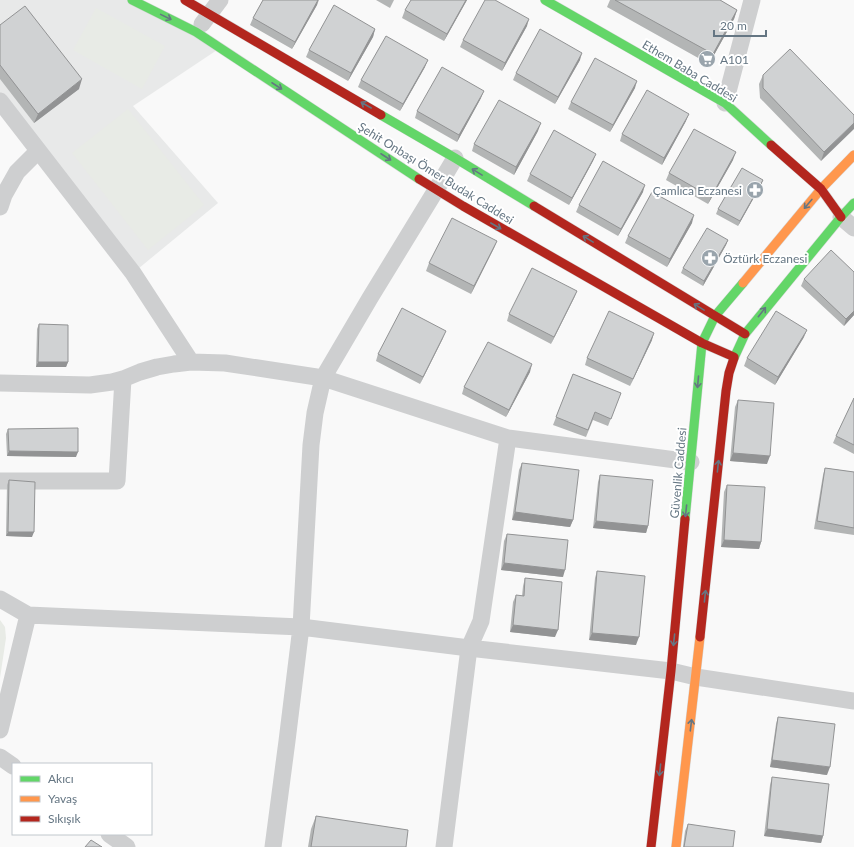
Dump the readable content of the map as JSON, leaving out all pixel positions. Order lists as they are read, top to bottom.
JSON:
{
  "streets": {
    "main road": ["Ethem Baba Caddesi", "Şehit Onbaşı Ömer Budak Caddesi", "Güvenlik Caddesi"]
  },
  "crossings": [
    ["Ethem Baba Caddesi", "Güvenlik Caddesi"],
    ["Şehit Onbaşı Ömer Budak Caddesi", "Güvenlik Caddesi"]
  ],
  "places": {
    "supermarket": ["A101"],
    "pharmacy": ["Çamlıca Eczanesi", "Öztürk Eczanesi"]
  },
  "legend": ["Akıcı", "Yavaş", "Sıkışık"],
  "scale_bar": "20 m"
}
